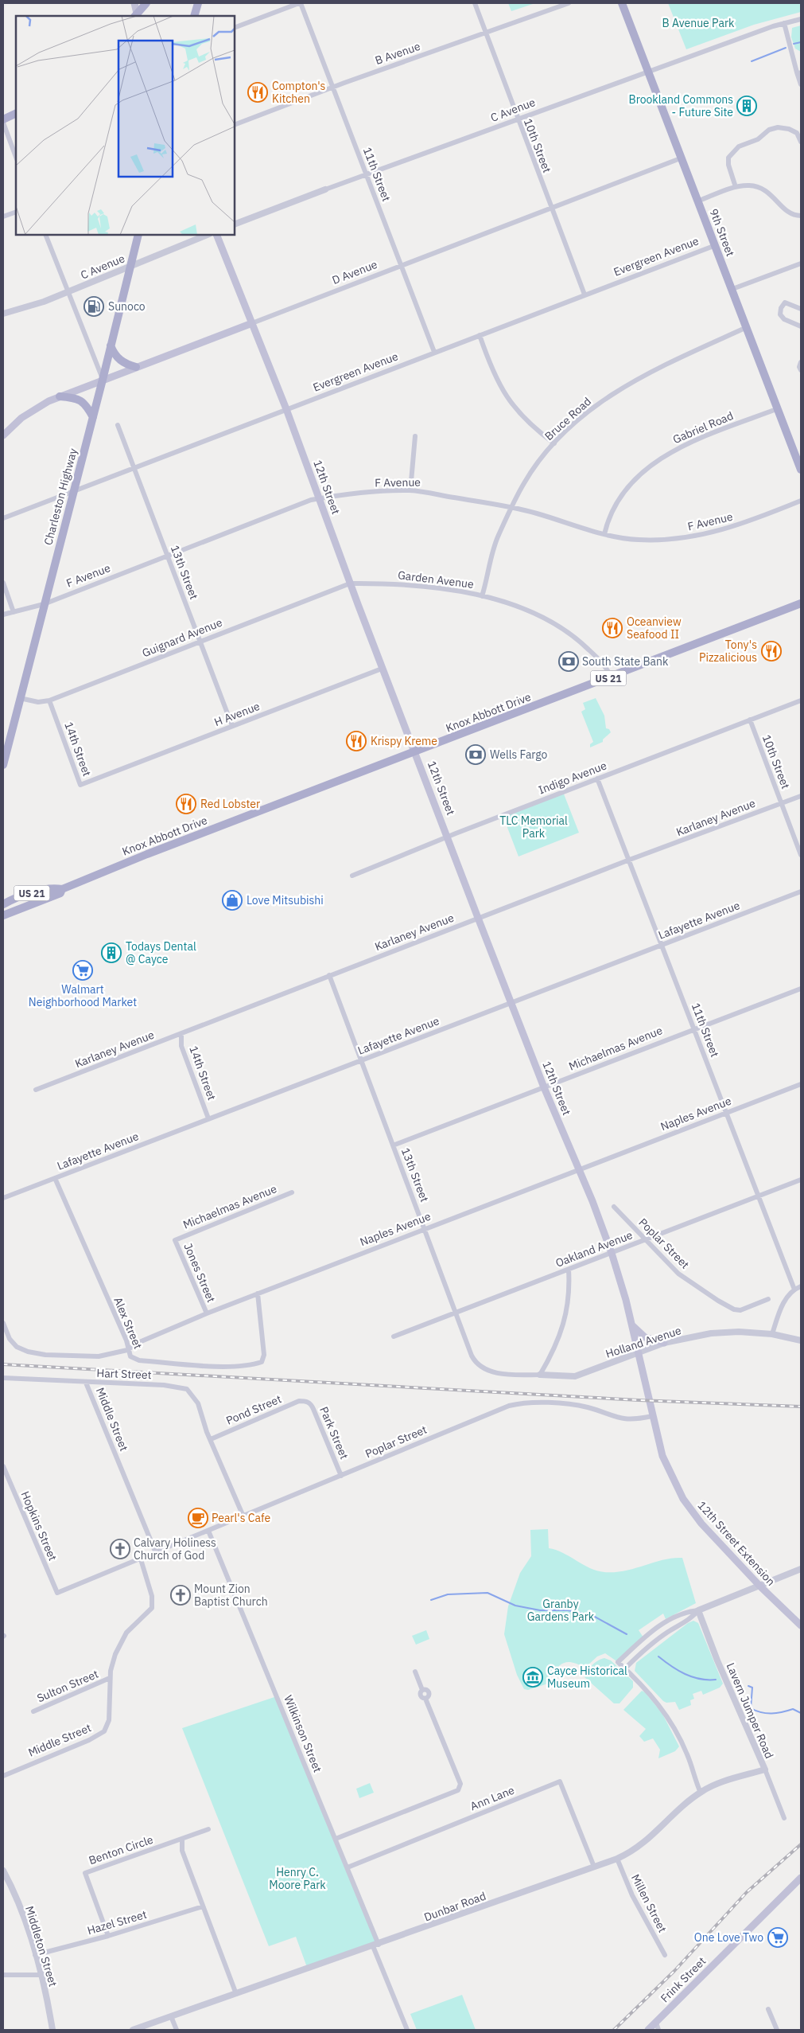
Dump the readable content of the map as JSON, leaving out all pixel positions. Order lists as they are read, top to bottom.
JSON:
{
  "streets": {
    "main road": [
      "9th Street",
      "D Avenue",
      "12th Street",
      "Charleston Highway",
      "US 21",
      "Knox Abbott Drive",
      "12th Street Extension",
      "Frink Street"
    ],
    "street": [
      "B Avenue",
      "C Avenue",
      "10th Street",
      "11th Street",
      "Evergreen Avenue",
      "Bruce Road",
      "Gabriel Road",
      "F Avenue",
      "13th Street",
      "Garden Avenue",
      "Guignard Avenue",
      "H Avenue",
      "14th Street",
      "Indigo Avenue",
      "Karlaney Avenue",
      "Lafayette Avenue",
      "Michaelmas Avenue",
      "Naples Avenue",
      "Poplar Street",
      "Oakland Avenue",
      "Jones Street",
      "Alex Street",
      "Holland Avenue",
      "Hart Street",
      "Pond Street",
      "Middle Street",
      "Park Street",
      "Hopkins Street",
      "Sulton Street",
      "Lavern Jumper Road",
      "Wilkinson Street",
      "Ann Lane",
      "Benton Circle",
      "Millen Street",
      "Dunbar Road",
      "Hazel Street",
      "Middleton Street"
    ]
  },
  "crossings": [
    ["B Avenue", "10th Street"],
    ["B Avenue", "11th Street"],
    ["C Avenue", "10th Street"],
    ["C Avenue", "11th Street"],
    ["C Avenue", "9th Street"],
    ["C Avenue", "Charleston Highway"],
    ["10th Street", "Evergreen Avenue"],
    ["10th Street", "D Avenue"],
    ["10th Street", "Indigo Avenue"],
    ["10th Street", "Karlaney Avenue"],
    ["11th Street", "Evergreen Avenue"],
    ["11th Street", "D Avenue"],
    ["11th Street", "Indigo Avenue"],
    ["11th Street", "Karlaney Avenue"],
    ["11th Street", "Lafayette Avenue"],
    ["11th Street", "Michaelmas Avenue"],
    ["11th Street", "Naples Avenue"],
    ["11th Street", "Oakland Avenue"],
    ["9th Street", "Evergreen Avenue"],
    ["9th Street", "D Avenue"],
    ["9th Street", "Bruce Road"],
    ["9th Street", "Gabriel Road"],
    ["Evergreen Avenue", "12th Street"],
    ["Evergreen Avenue", "Charleston Highway"],
    ["Evergreen Avenue", "13th Street"],
    ["D Avenue", "12th Street"],
    ["D Avenue", "Charleston Highway"],
    ["Bruce Road", "F Avenue"],
    ["Bruce Road", "Garden Avenue"],
    ["Gabriel Road", "F Avenue"],
    ["F Avenue", "12th Street"],
    ["F Avenue", "Charleston Highway"],
    ["F Avenue", "13th Street"],
    ["12th Street", "Garden Avenue"],
    ["12th Street", "Guignard Avenue"],
    ["12th Street", "Knox Abbott Drive"],
    ["12th Street", "H Avenue"],
    ["12th Street", "Indigo Avenue"],
    ["12th Street", "Karlaney Avenue"],
    ["12th Street", "Lafayette Avenue"],
    ["12th Street", "Michaelmas Avenue"],
    ["12th Street", "Naples Avenue"],
    ["12th Street", "Oakland Avenue"],
    ["12th Street", "Holland Avenue"],
    ["12th Street", "12th Street Extension"],
    ["Charleston Highway", "Guignard Avenue"],
    ["13th Street", "Guignard Avenue"],
    ["13th Street", "H Avenue"],
    ["13th Street", "Karlaney Avenue"],
    ["13th Street", "Lafayette Avenue"],
    ["13th Street", "Michaelmas Avenue"],
    ["13th Street", "Naples Avenue"],
    ["13th Street", "Oakland Avenue"],
    ["13th Street", "Holland Avenue"],
    ["Garden Avenue", "Guignard Avenue"],
    ["Garden Avenue", "Knox Abbott Drive"],
    ["Guignard Avenue", "14th Street"],
    ["US 21", "Knox Abbott Drive"],
    ["H Avenue", "14th Street"],
    ["14th Street", "Karlaney Avenue"],
    ["14th Street", "Lafayette Avenue"],
    ["Lafayette Avenue", "Alex Street"],
    ["Michaelmas Avenue", "Jones Street"],
    ["Naples Avenue", "Jones Street"],
    ["Naples Avenue", "Alex Street"],
    ["Poplar Street", "Oakland Avenue"],
    ["Poplar Street", "Middle Street"],
    ["Poplar Street", "Park Street"],
    ["Poplar Street", "Hopkins Street"],
    ["Poplar Street", "12th Street Extension"],
    ["Poplar Street", "Wilkinson Street"],
    ["Holland Avenue", "12th Street Extension"],
    ["Hart Street", "Pond Street"],
    ["Hart Street", "Middle Street"],
    ["Pond Street", "Park Street"],
    ["Middle Street", "Sulton Street"],
    ["Lavern Jumper Road", "Dunbar Road"],
    ["Wilkinson Street", "Ann Lane"],
    ["Wilkinson Street", "Dunbar Road"],
    ["Ann Lane", "Dunbar Road"],
    ["Benton Circle", "Hazel Street"],
    ["Millen Street", "Dunbar Road"],
    ["Hazel Street", "Middleton Street"]
  ],
  "parks": [
    "B Avenue Park",
    "TLC Memorial Park",
    "Granby Gardens Park",
    "Henry C. Moore Park"
  ],
  "places": {
    "restaurant": [
      "Compton's Kitchen",
      "Oceanview Seafood II",
      "Tony's Pizzalicious",
      "Krispy Kreme",
      "Red Lobster"
    ],
    "building": ["Brookland Commons - Future Site", "Todays Dental @ Cayce"],
    "fuel station": ["Sunoco"],
    "bank": ["South State Bank", "Wells Fargo"],
    "shop": ["Love Mitsubishi"],
    "supermarket": ["Walmart Neighborhood Market", "One Love Two"],
    "cafe": ["Pearl's Cafe"],
    "church": ["Calvary Holiness Church of God", "Mount Zion Baptist Church"],
    "museum": ["Cayce Historical Museum"]
  }
}
